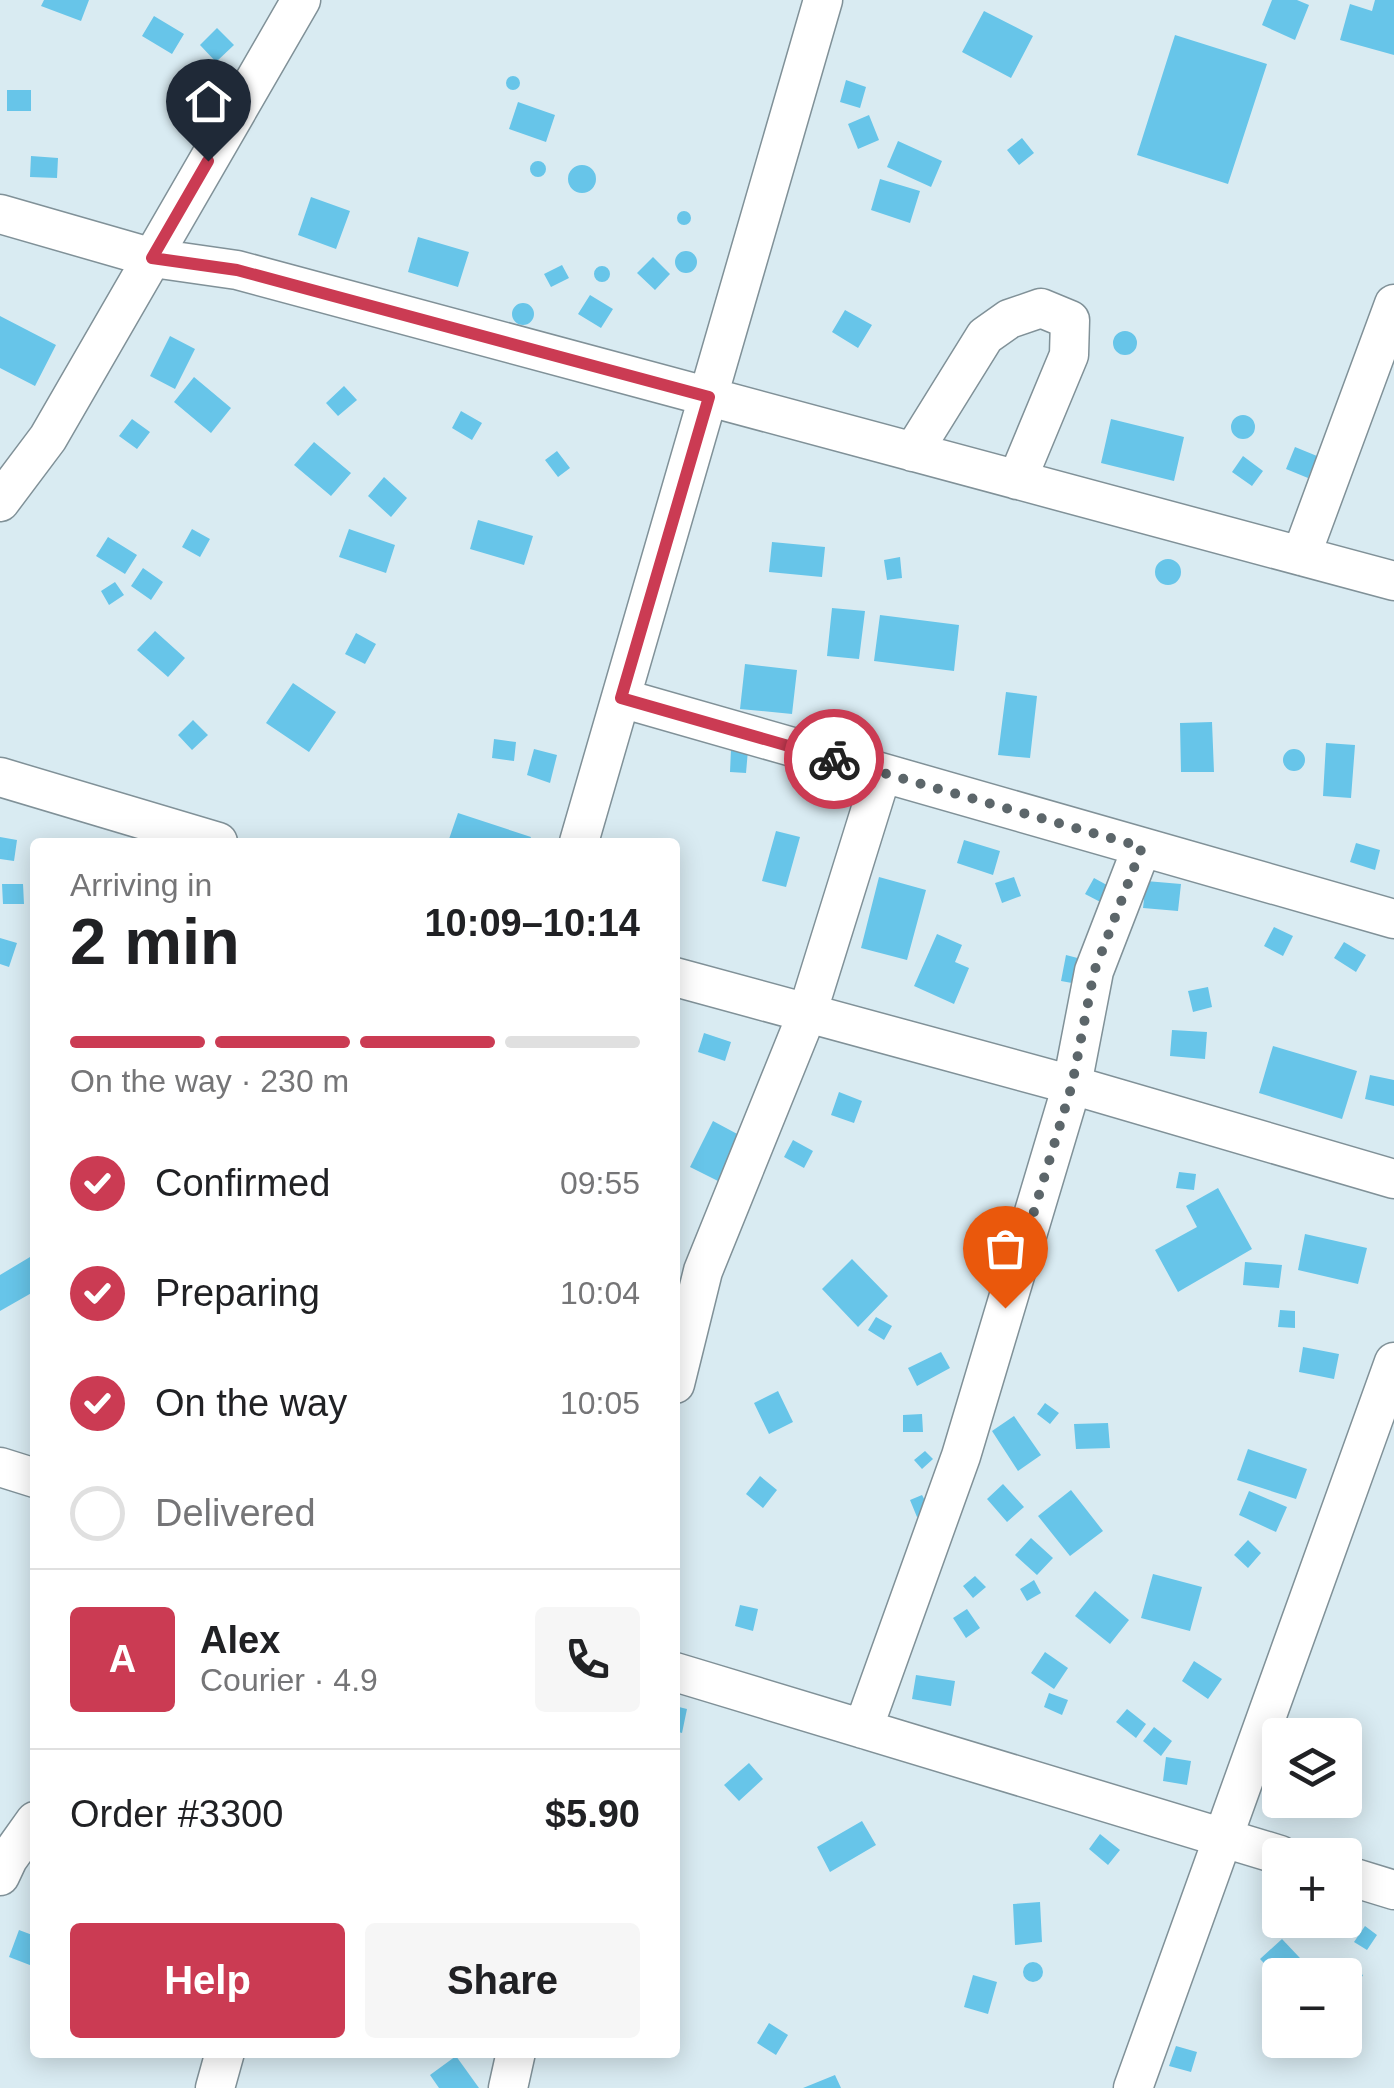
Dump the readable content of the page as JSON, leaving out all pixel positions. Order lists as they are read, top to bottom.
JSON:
{
  "page": {
    "heading": ["2 min", "Arriving in", "10:09–10:14"],
    "panel": [
      "Alex",
      "Courier · 4.9",
      "Order #3300",
      "$5.90"
    ],
    "bar": "On the way · 230 m",
    "list": [
      ["Confirmed", "09:55"],
      ["Preparing", "10:04"],
      ["On the way", "10:05"],
      "Delivered"
    ],
    "round": "A",
    "map_buttons": ["+", "−"],
    "buttons": ["Help", "Share"]
  }
}
